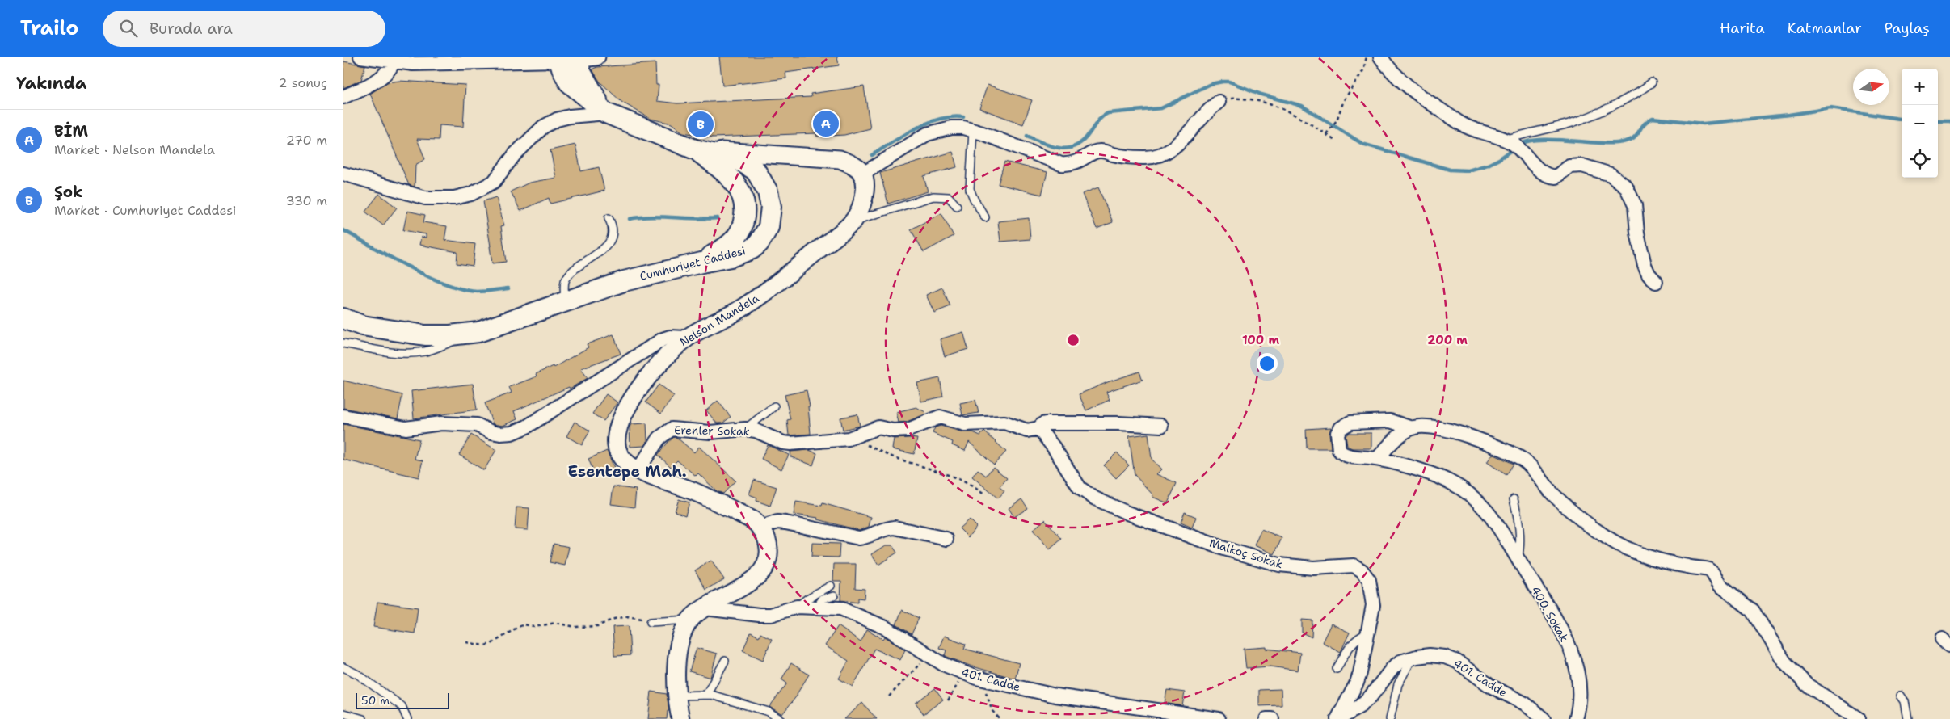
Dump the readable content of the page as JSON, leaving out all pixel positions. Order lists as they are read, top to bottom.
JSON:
{
  "streets": {
    "main road": ["Cumhuriyet Caddesi"],
    "street": [
      "Nelson Mandela",
      "Erenler Sokak",
      "Malkoç Sokak",
      "400. Sokak",
      "401. Cadde"
    ]
  },
  "crossings": [
    ["Nelson Mandela", "Erenler Sokak"],
    ["Erenler Sokak", "Malkoç Sokak"],
    ["Malkoç Sokak", "401. Cadde"]
  ],
  "districts": ["Esentepe Mah."],
  "scale_bar": "50 m",
  "north": "right",
  "page": {
    "header": "Trailo",
    "search": "Burada ara",
    "nav": ["Harita", "Katmanlar", "Paylaş"],
    "heading": ["Yakında", "2 sonuç"],
    "map_buttons": ["+", "−"],
    "list": [
      {
        "mark": "A",
        "name": "BİM",
        "note": "Market · Nelson Mandela",
        "value": "270 m"
      },
      {
        "mark": "B",
        "name": "Şok",
        "note": "Market · Cumhuriyet Caddesi",
        "value": "330 m"
      }
    ],
    "pins": ["A", "B"],
    "scale": "50 m"
  },
  "rings": ["100 m", "200 m"]
}
